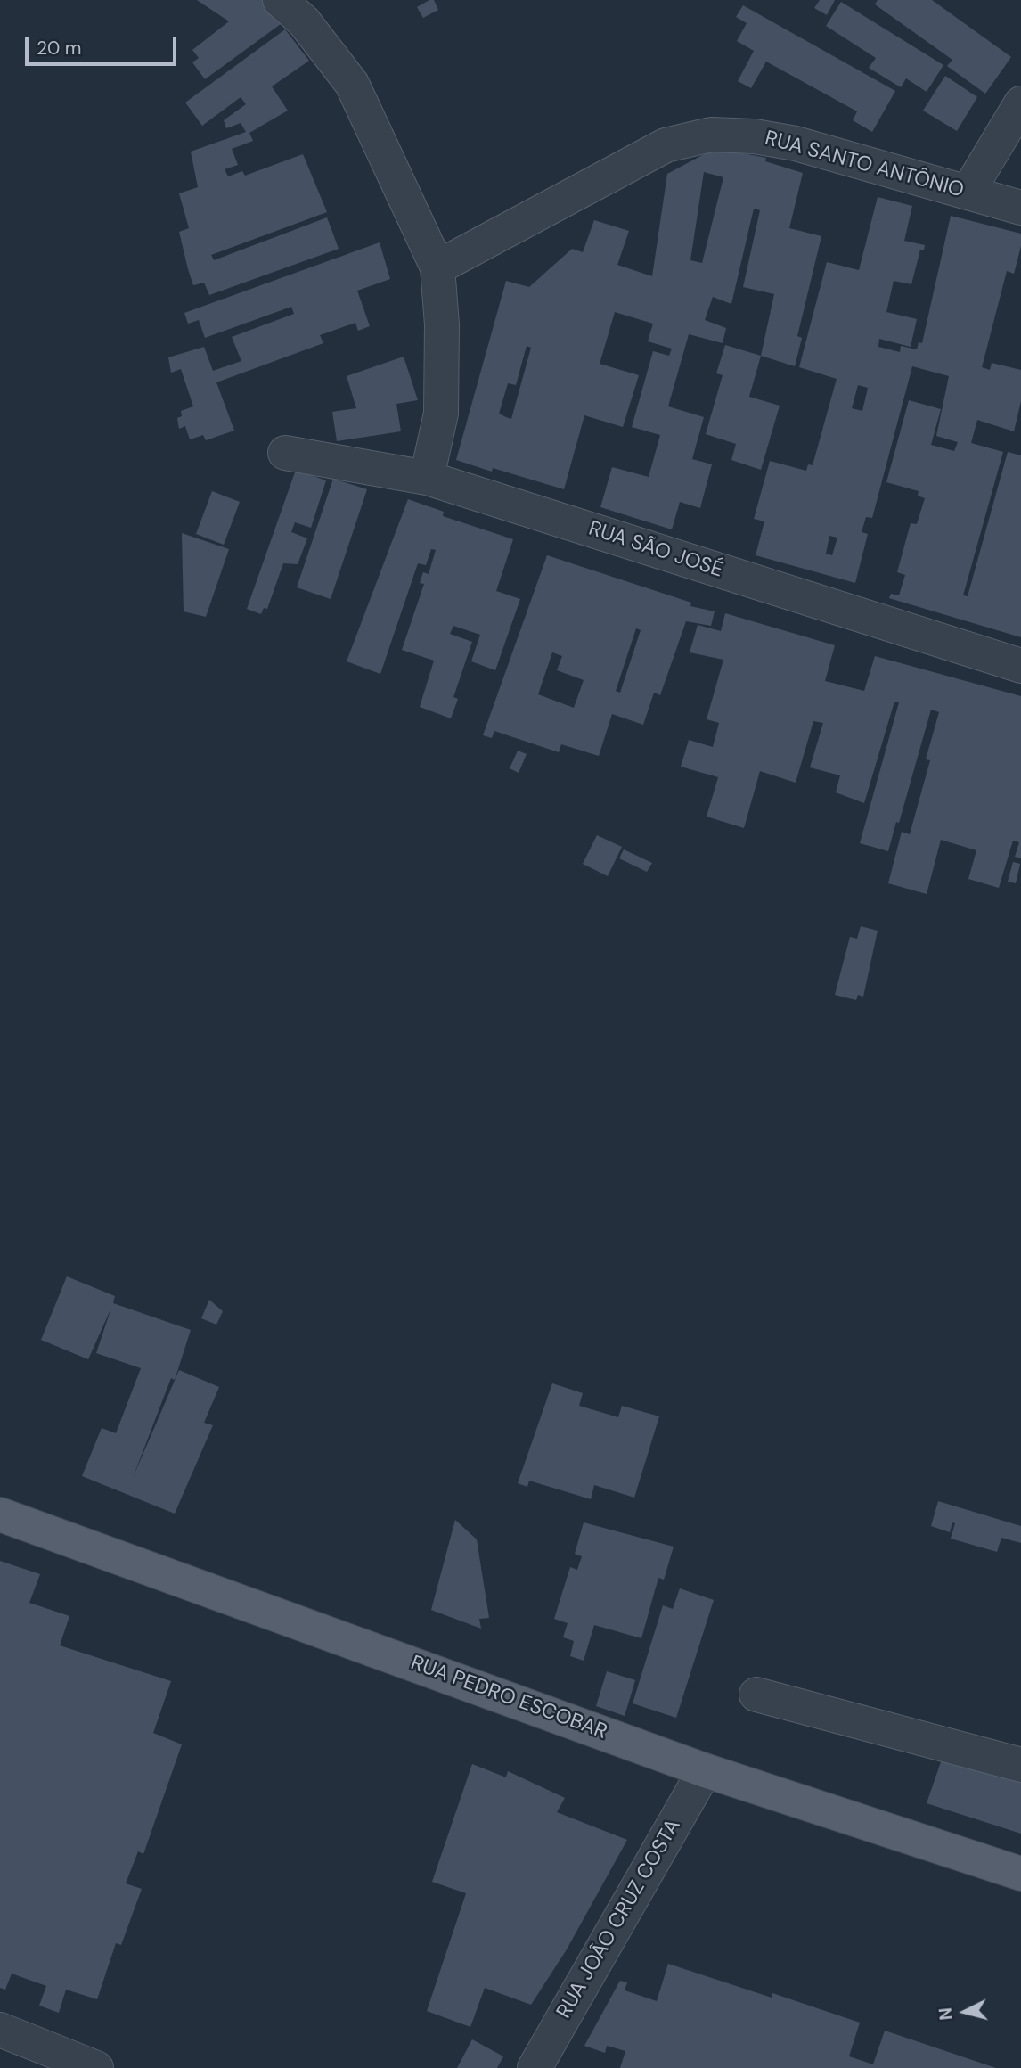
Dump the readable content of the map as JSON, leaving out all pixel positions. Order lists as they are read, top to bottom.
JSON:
{
  "streets": {
    "main road": ["RUA PEDRO ESCOBAR"],
    "street": ["RUA SANTO ANTÔNIO", "RUA SÃO JOSÉ", "RUA JOÃO CRUZ COSTA"]
  },
  "crossings": [
    ["RUA PEDRO ESCOBAR", "RUA JOÃO CRUZ COSTA"]
  ],
  "scale_bar": "20 m",
  "north": "left"
}
